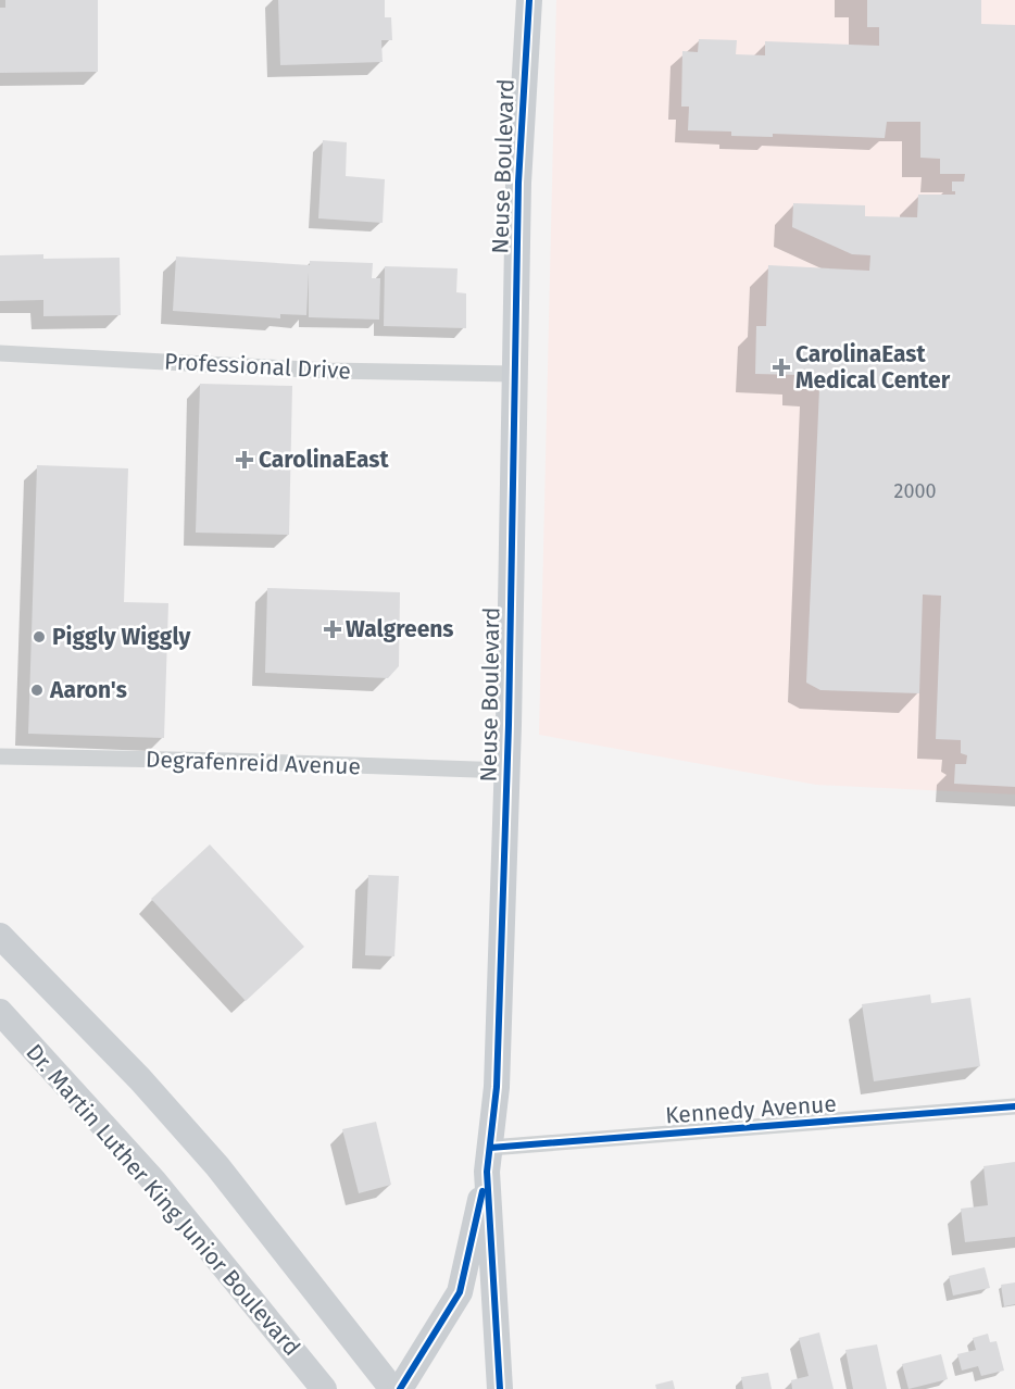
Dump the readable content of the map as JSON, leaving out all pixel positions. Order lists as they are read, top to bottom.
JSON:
{
  "streets": {
    "main road": ["Neuse Boulevard", "Dr. Martin Luther King Junior Boulevard"],
    "street": ["Professional Drive", "Degrafenreid Avenue", "Kennedy Avenue"]
  },
  "crossings": [
    ["Neuse Boulevard", "Professional Drive"],
    ["Neuse Boulevard", "Degrafenreid Avenue"],
    ["Neuse Boulevard", "Kennedy Avenue"]
  ],
  "places": {
    "health": ["CarolinaEast Medical Center", "CarolinaEast", "Walgreens"],
    "other": ["Piggly Wiggly", "Aaron's"]
  },
  "house_numbers": ["2000"]
}
